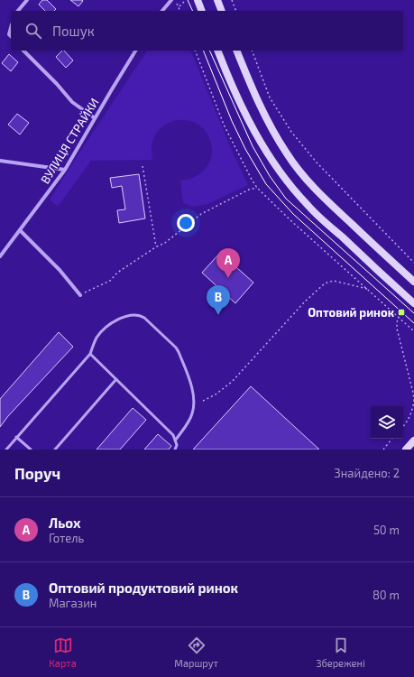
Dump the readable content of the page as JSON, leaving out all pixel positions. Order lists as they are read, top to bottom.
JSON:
{
  "streets": {
    "street": ["ВУЛИЦЯ СТРАЙКИ"]
  },
  "places": {
    "transit": ["Оптовий ринок"]
  },
  "page": {
    "search": "Пошук",
    "pins": ["A", "B"],
    "heading": ["Поруч", "Знайдено: 2"],
    "list": [
      {
        "mark": "A",
        "name": "Льох",
        "note": "Готель",
        "value": "50 m"
      },
      {
        "mark": "B",
        "name": "Оптовий продуктовий ринок",
        "note": "Магазин",
        "value": "80 m"
      }
    ],
    "nav": ["Карта", "Маршрут", "Збережені"]
  }
}
